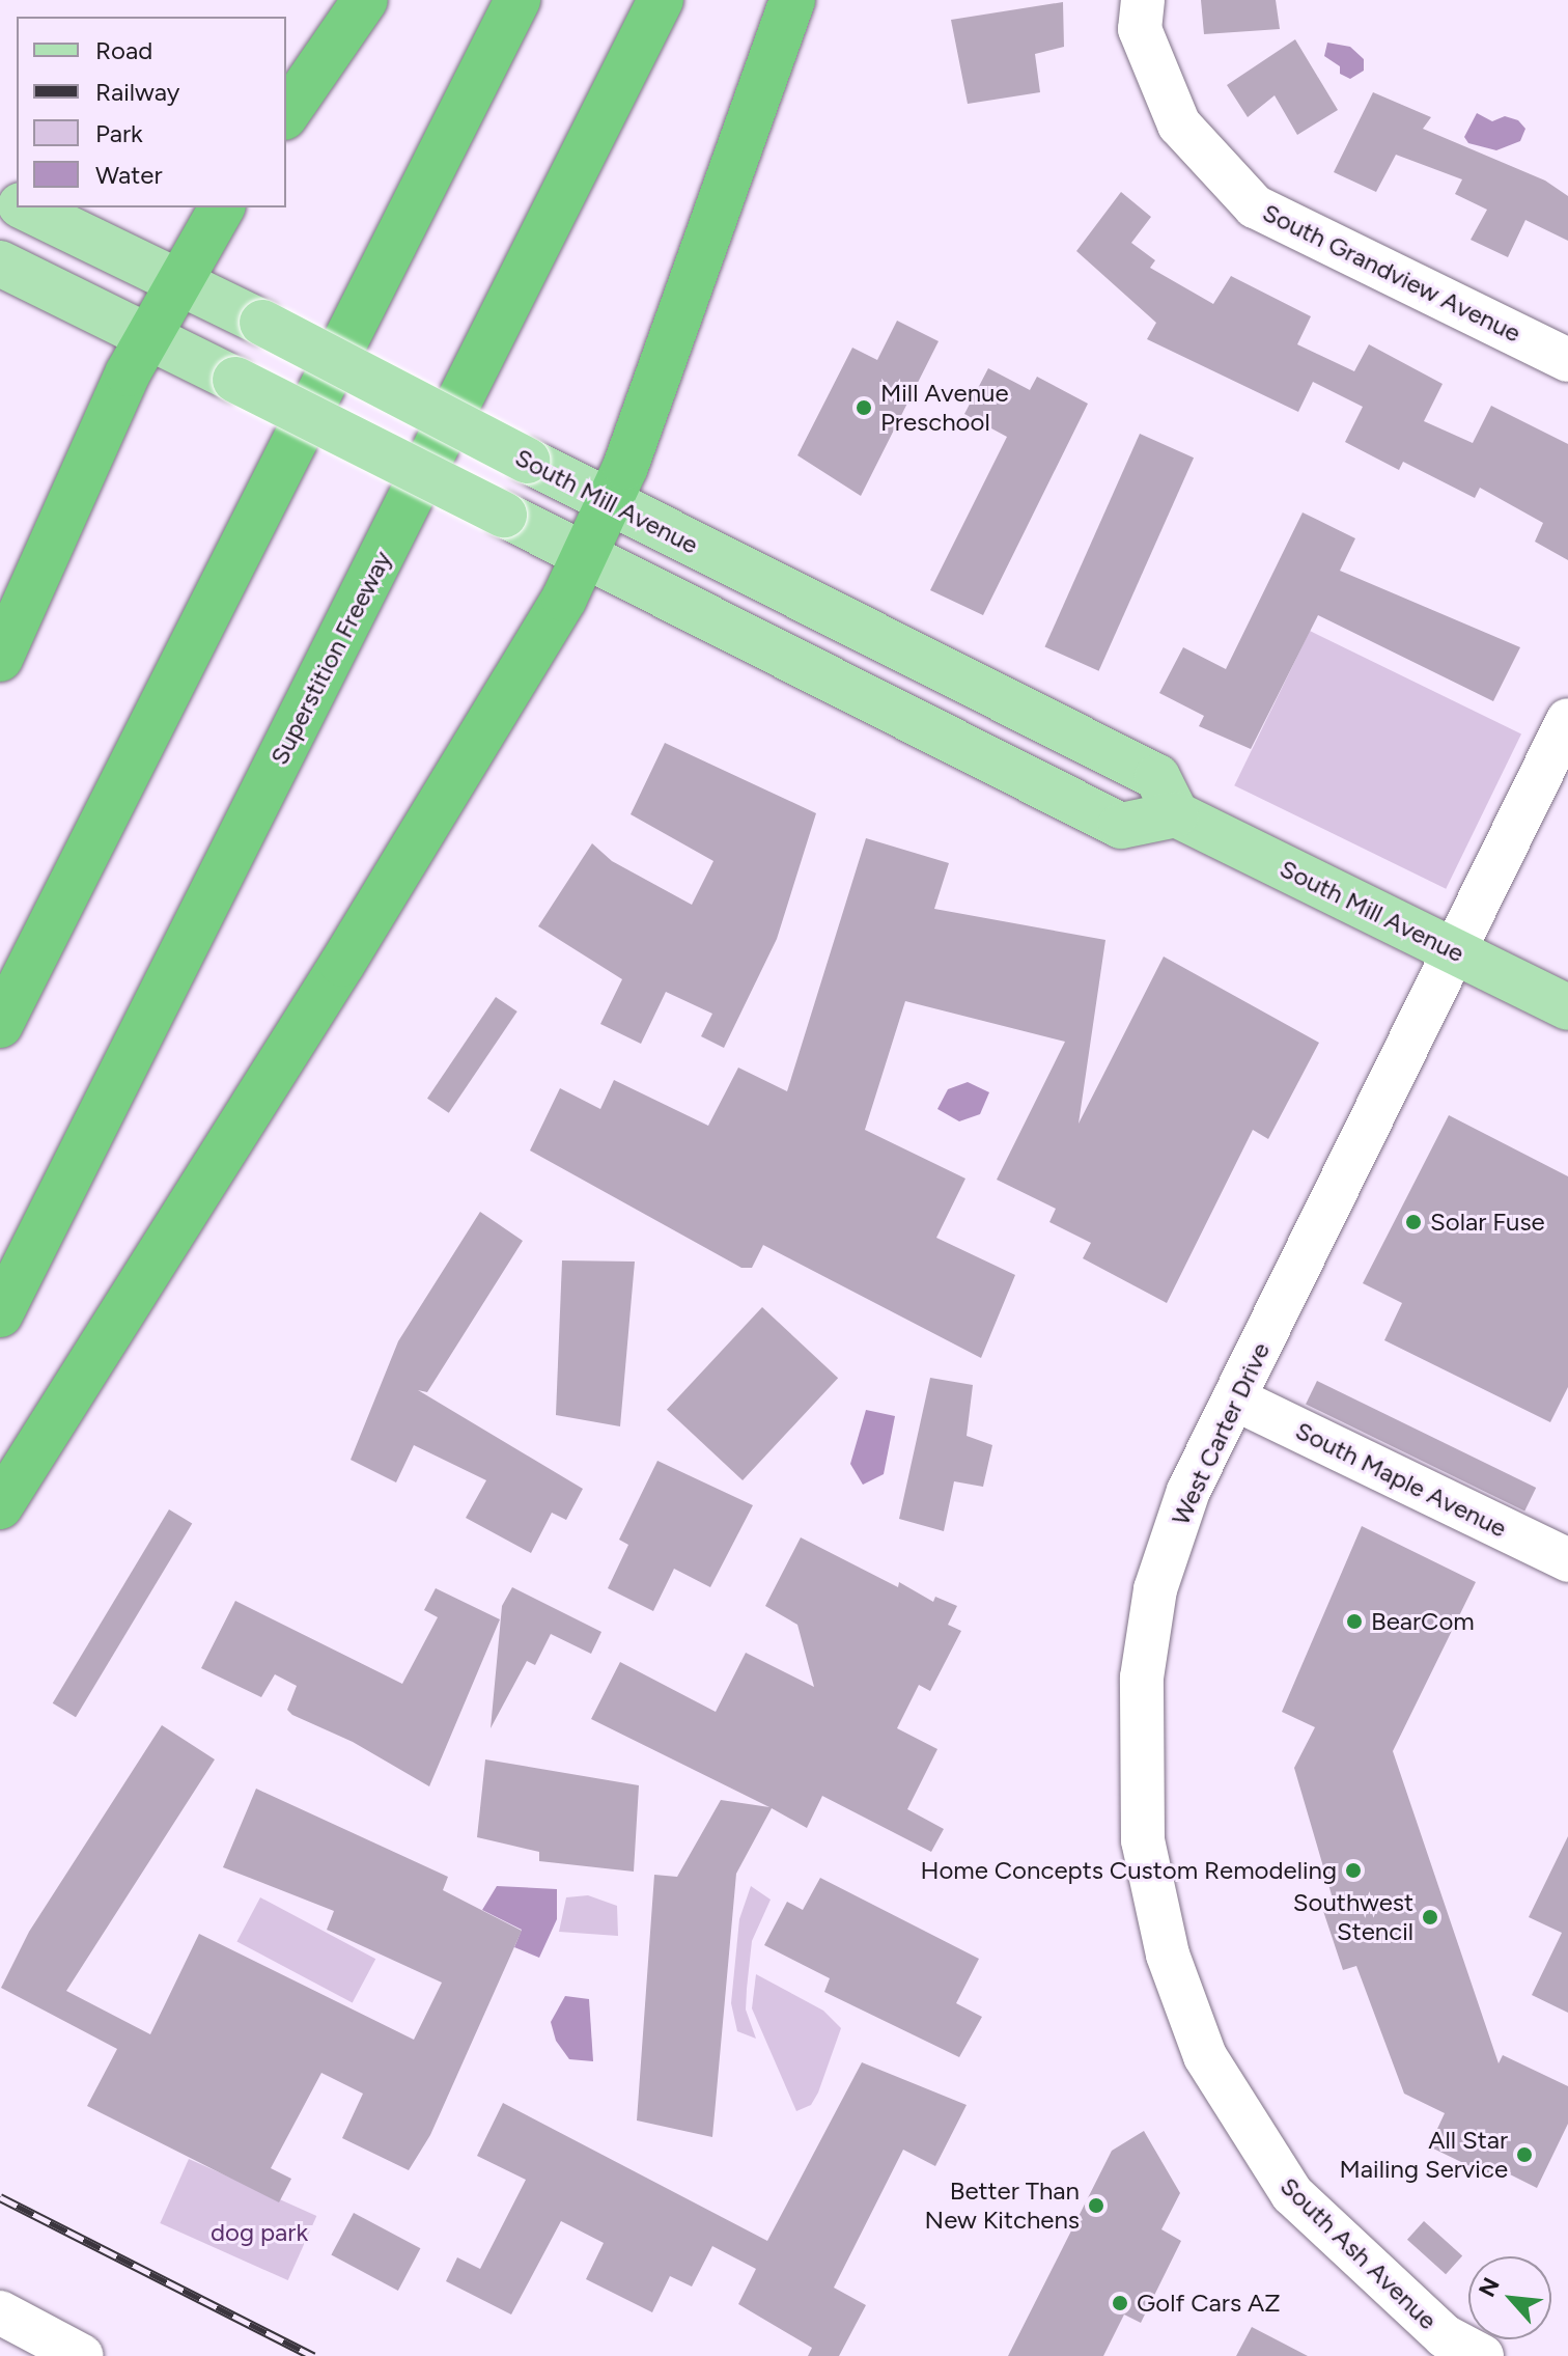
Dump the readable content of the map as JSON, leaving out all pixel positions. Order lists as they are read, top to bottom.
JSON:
{
  "streets": {
    "highway": ["Superstition Freeway"],
    "main road": ["South Mill Avenue"],
    "street": [
      "South Grandview Avenue",
      "West Carter Drive",
      "South Maple Avenue",
      "South Ash Avenue"
    ]
  },
  "crossings": [
    ["South Mill Avenue", "West Carter Drive"],
    ["West Carter Drive", "South Maple Avenue"],
    ["West Carter Drive", "South Ash Avenue"]
  ],
  "parks": ["dog park"],
  "places": [
    "Mill Avenue Preschool",
    "Solar Fuse",
    "BearCom",
    "Home Concepts Custom Remodeling",
    "Southwest Stencil",
    "All Star Mailing Service",
    "Better Than New Kitchens",
    "Golf Cars AZ"
  ],
  "legend": [
    "Road",
    "Railway",
    "Park",
    "Water"
  ],
  "north": "top left"
}
